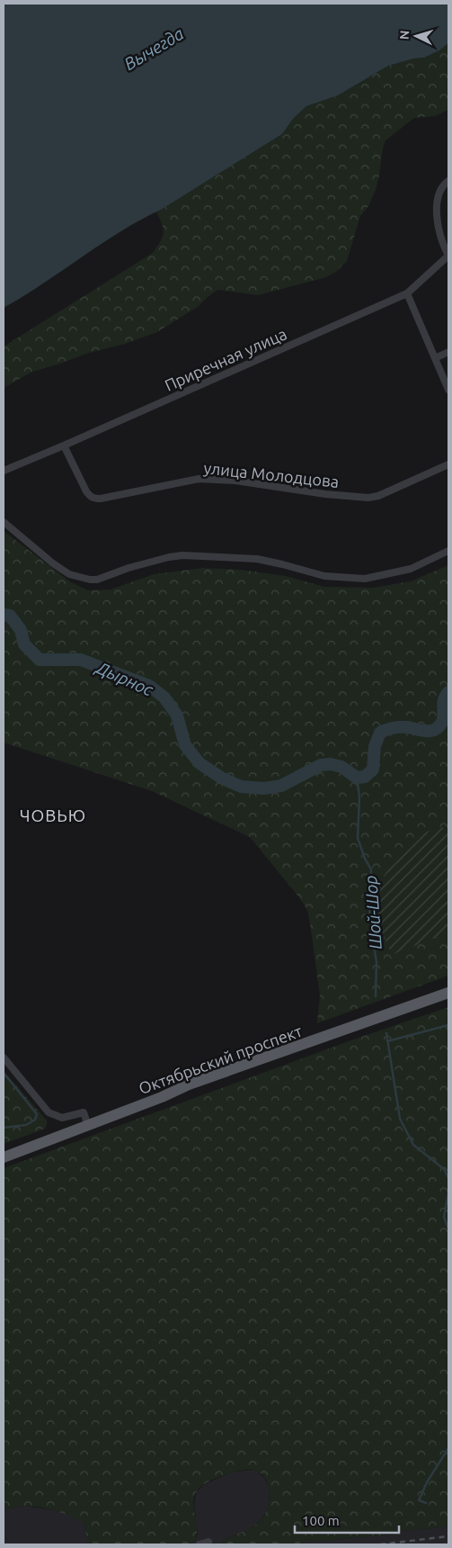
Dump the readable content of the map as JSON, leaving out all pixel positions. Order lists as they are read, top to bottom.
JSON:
{
  "streets": {
    "main road": ["Октябрьский проспект"],
    "street": ["Приречная улица", "улица Молодцова"]
  },
  "crossings": [
    ["Приречная улица", "улица Молодцова"]
  ],
  "districts": ["ЧОВЬЮ"],
  "water": ["Вычегда", "Дырнос", "Шой-Шор"],
  "scale_bar": "100 m",
  "north": "left"
}
